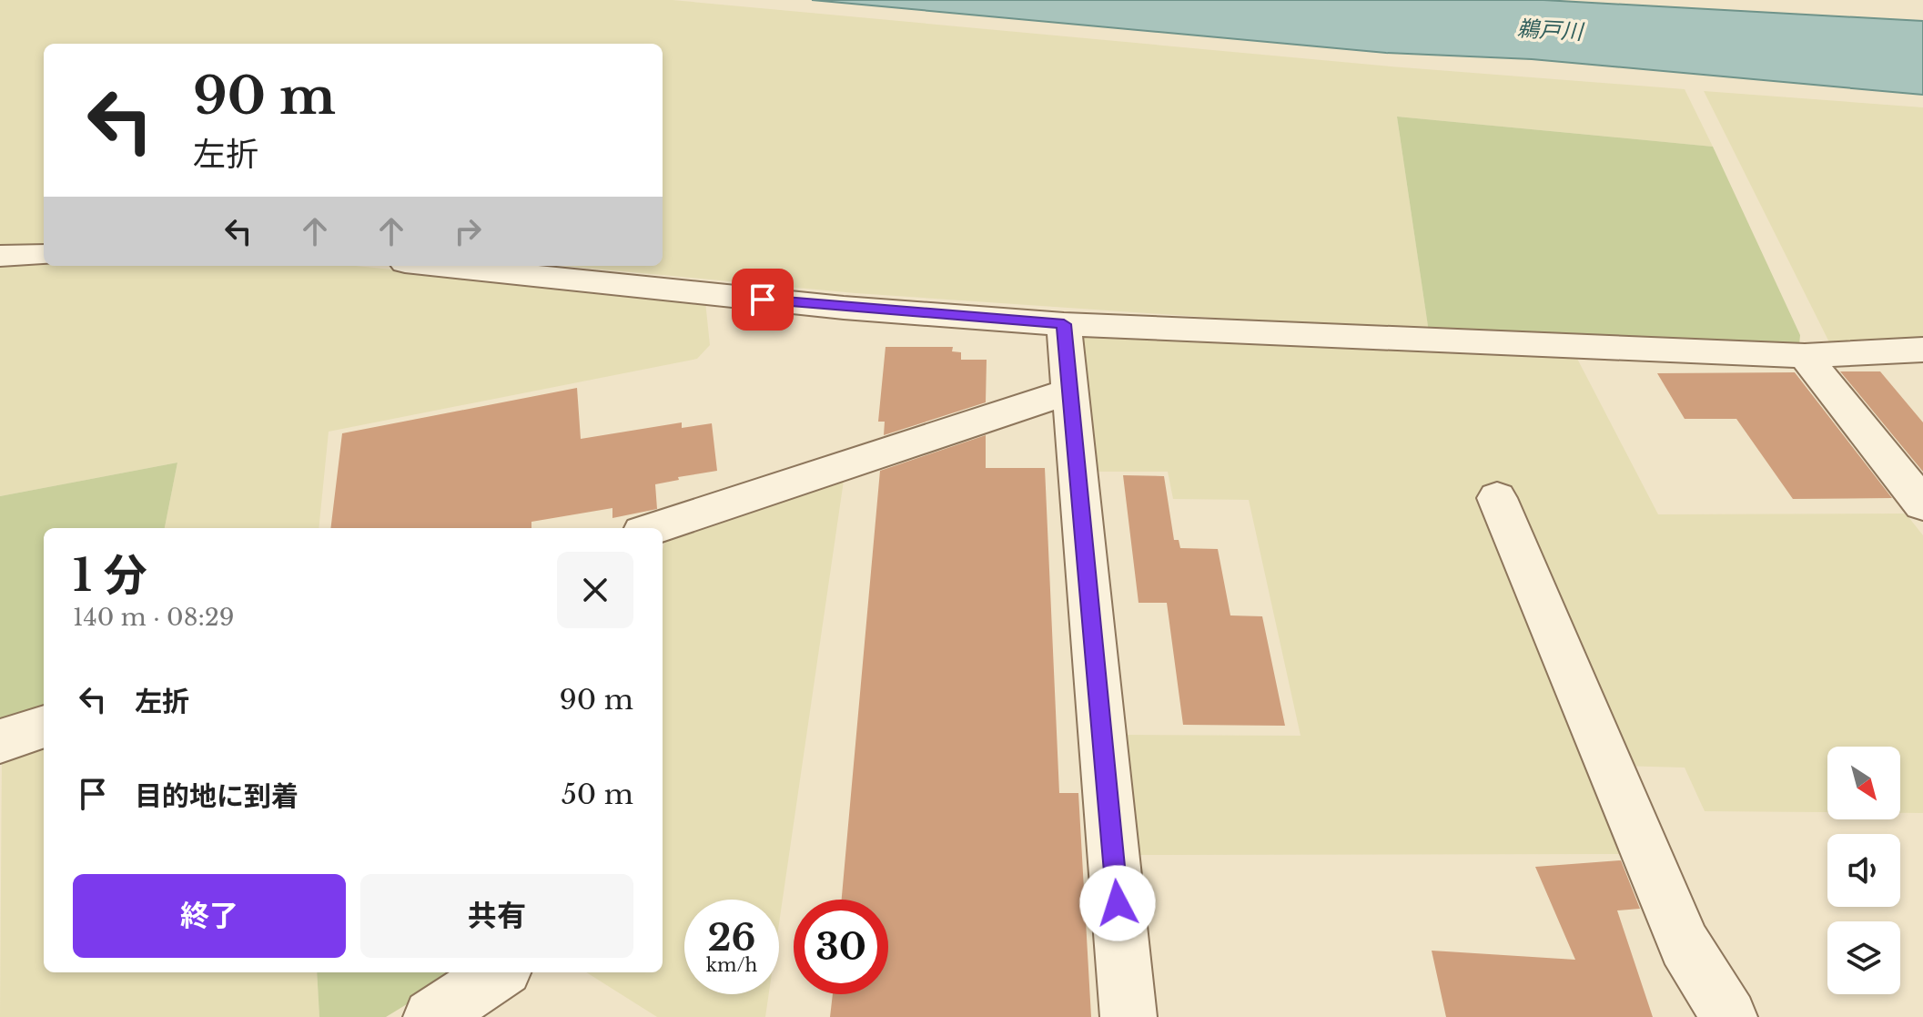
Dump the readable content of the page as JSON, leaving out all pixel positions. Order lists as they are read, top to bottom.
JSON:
{
  "water": ["鵜戸川"],
  "north": "bottom right",
  "page": {
    "turn": ["90 m", "左折"],
    "heading": ["1 分", "140 m · 08:29"],
    "list": [
      {
        "name": "左折",
        "value": "90 m"
      },
      {
        "name": "目的地に到着",
        "value": "50 m"
      }
    ],
    "buttons": ["終了", "共有"],
    "speed": "26 km/h",
    "limit": "30"
  }
}
